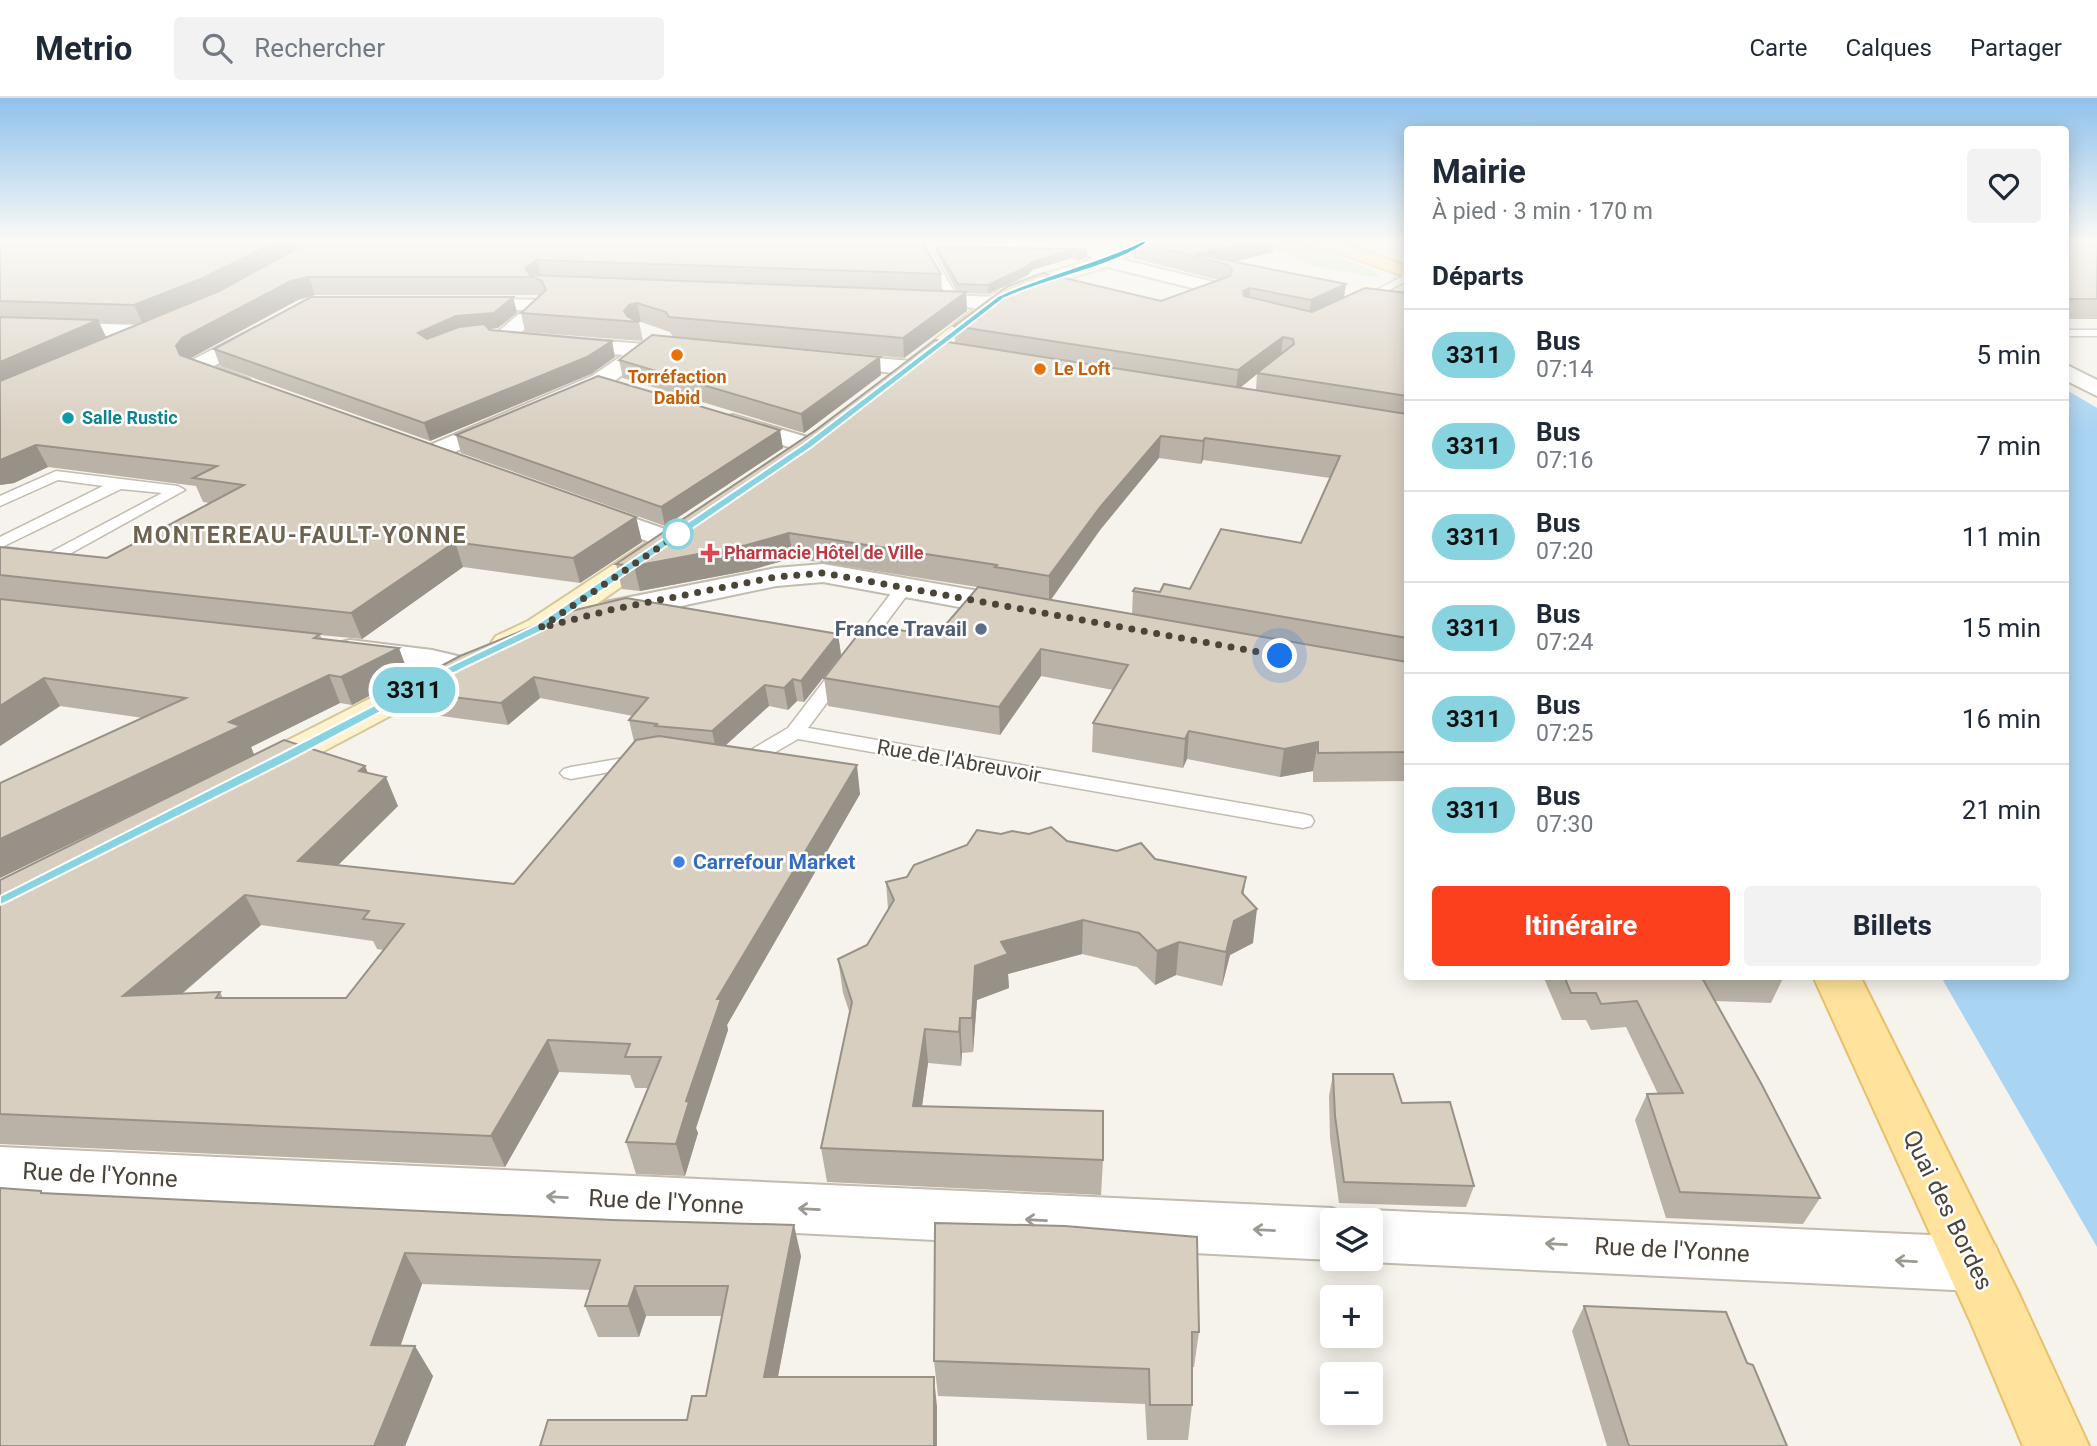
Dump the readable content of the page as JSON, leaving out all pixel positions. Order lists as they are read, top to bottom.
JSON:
{
  "streets": {
    "main road": ["Quai des Bordes"],
    "street": ["Rue de l'Yonne"],
    "lane": ["Rue de l'Abreuvoir"]
  },
  "crossings": [
    ["Rue de l'Yonne", "Quai des Bordes"]
  ],
  "one_way": ["Rue de l'Yonne"],
  "districts": ["MONTEREAU-FAULT-YONNE"],
  "places": {
    "other": [
      "Torréfaction Dabid",
      "Le Loft",
      "Salle Rustic",
      "France Travail",
      "Carrefour Market"
    ],
    "health": ["Pharmacie Hôtel de Ville"]
  },
  "lines": ["bus line 3311"],
  "page": {
    "header": "Metrio",
    "search": "Rechercher",
    "nav": ["Carte", "Calques", "Partager"],
    "on_map": "3311",
    "heading": [
      ["Mairie", "À pied · 3 min · 170 m"],
      "Départs"
    ],
    "list": [
      {
        "mark": "3311",
        "name": "Bus",
        "note": "07:14",
        "value": "5 min"
      },
      {
        "mark": "3311",
        "name": "Bus",
        "note": "07:16",
        "value": "7 min"
      },
      {
        "mark": "3311",
        "name": "Bus",
        "note": "07:20",
        "value": "11 min"
      },
      {
        "mark": "3311",
        "name": "Bus",
        "note": "07:24",
        "value": "15 min"
      },
      {
        "mark": "3311",
        "name": "Bus",
        "note": "07:25",
        "value": "16 min"
      },
      {
        "mark": "3311",
        "name": "Bus",
        "note": "07:30",
        "value": "21 min"
      }
    ],
    "buttons": ["Itinéraire", "Billets"],
    "map_buttons": ["+", "−"]
  }
}
